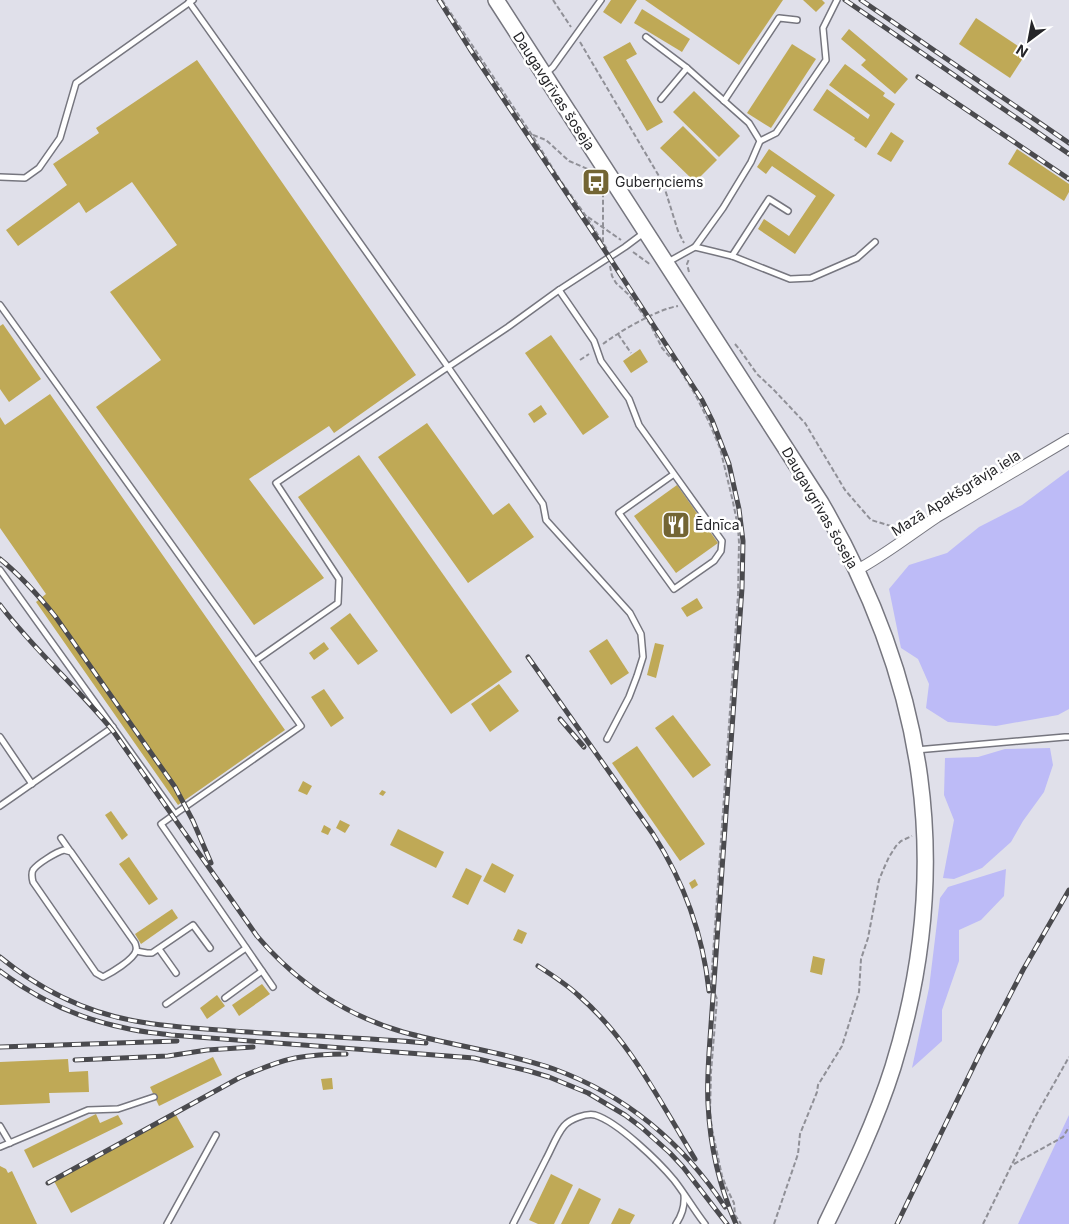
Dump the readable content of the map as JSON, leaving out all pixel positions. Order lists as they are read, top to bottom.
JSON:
{
  "streets": {
    "main road": ["Daugavgrīvas šoseja"],
    "street": ["Mazā Apakšgrāvja iela"]
  },
  "crossings": [
    ["Daugavgrīvas šoseja", "Mazā Apakšgrāvja iela"]
  ],
  "places": {
    "bus stop": ["Guberņciems"],
    "restaurant": ["Ēdnīca"]
  },
  "north": "bottom left"
}
